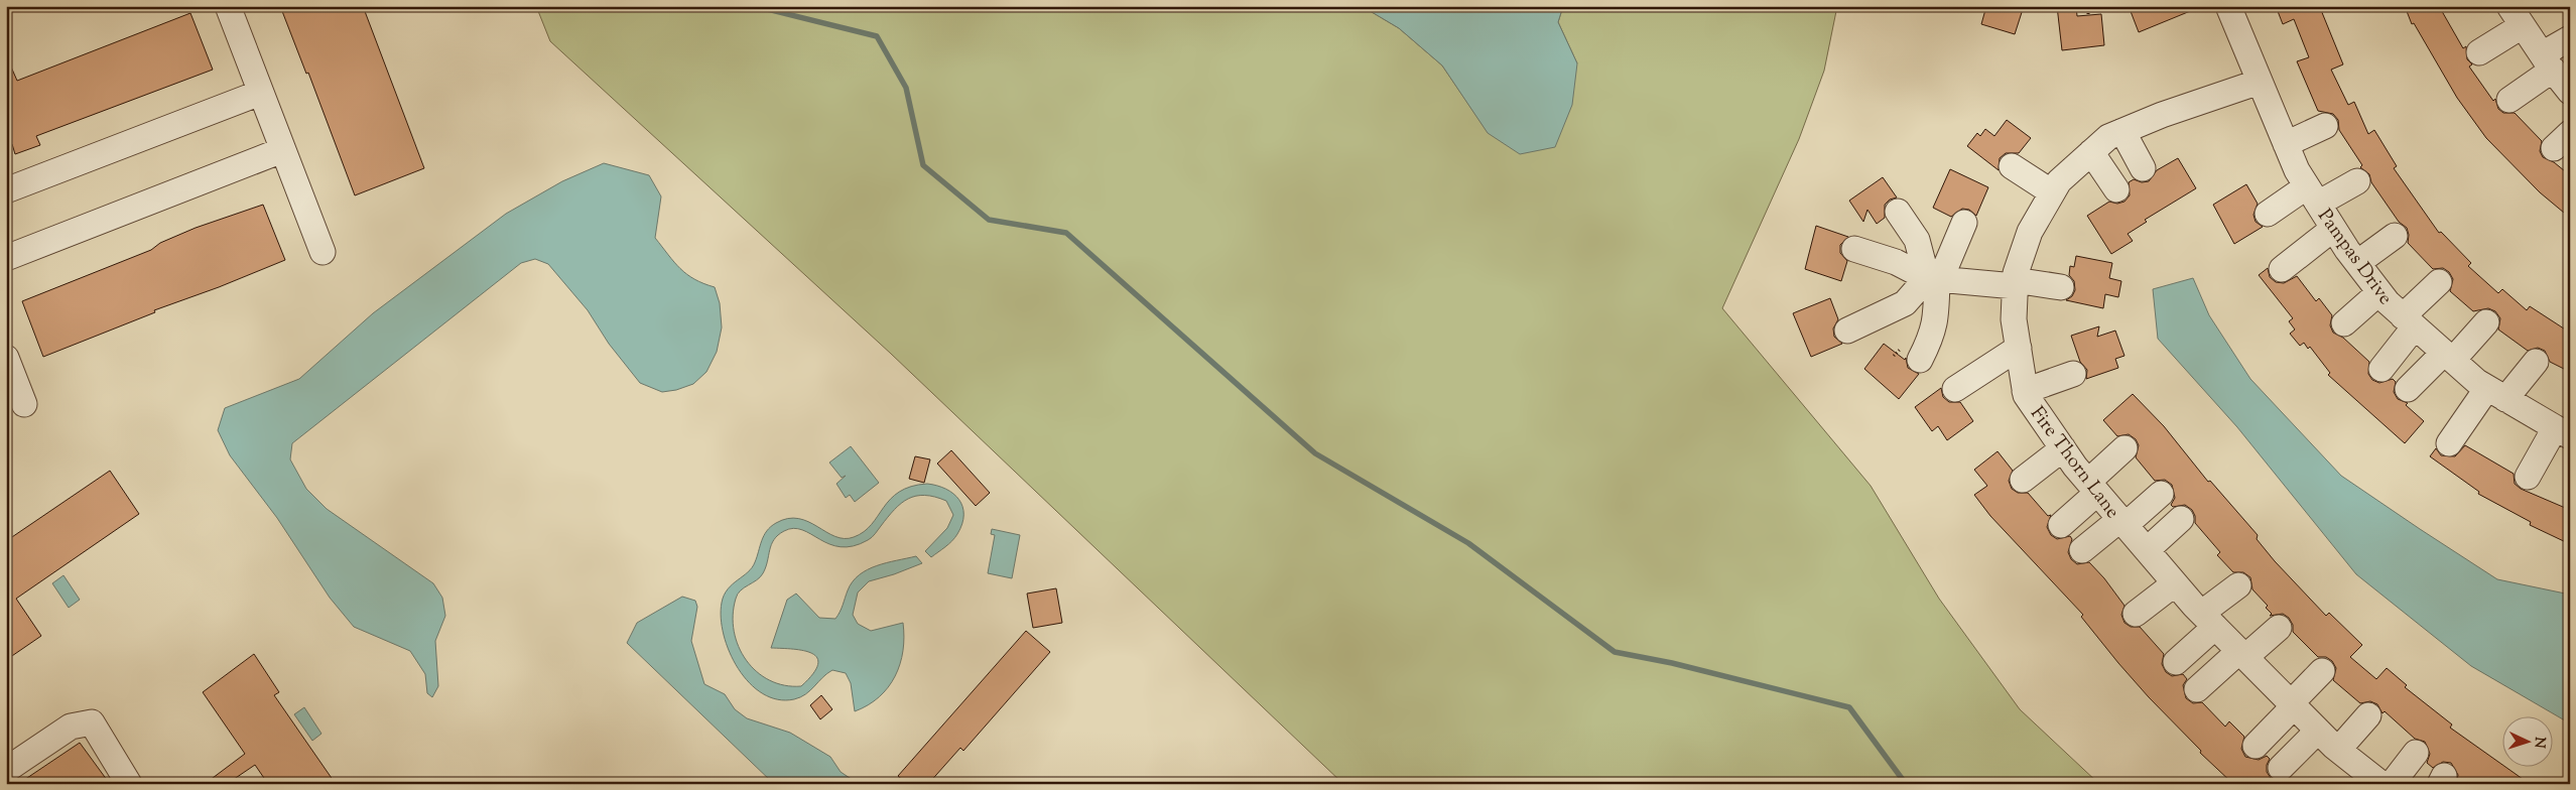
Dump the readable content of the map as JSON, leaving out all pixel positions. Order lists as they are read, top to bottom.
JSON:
{
  "streets": {
    "street": ["Pampas Drive", "Fire Thorn Lane"]
  },
  "crossings": [
    ["Pampas Drive", "Fire Thorn Lane"]
  ],
  "north": "right"
}
